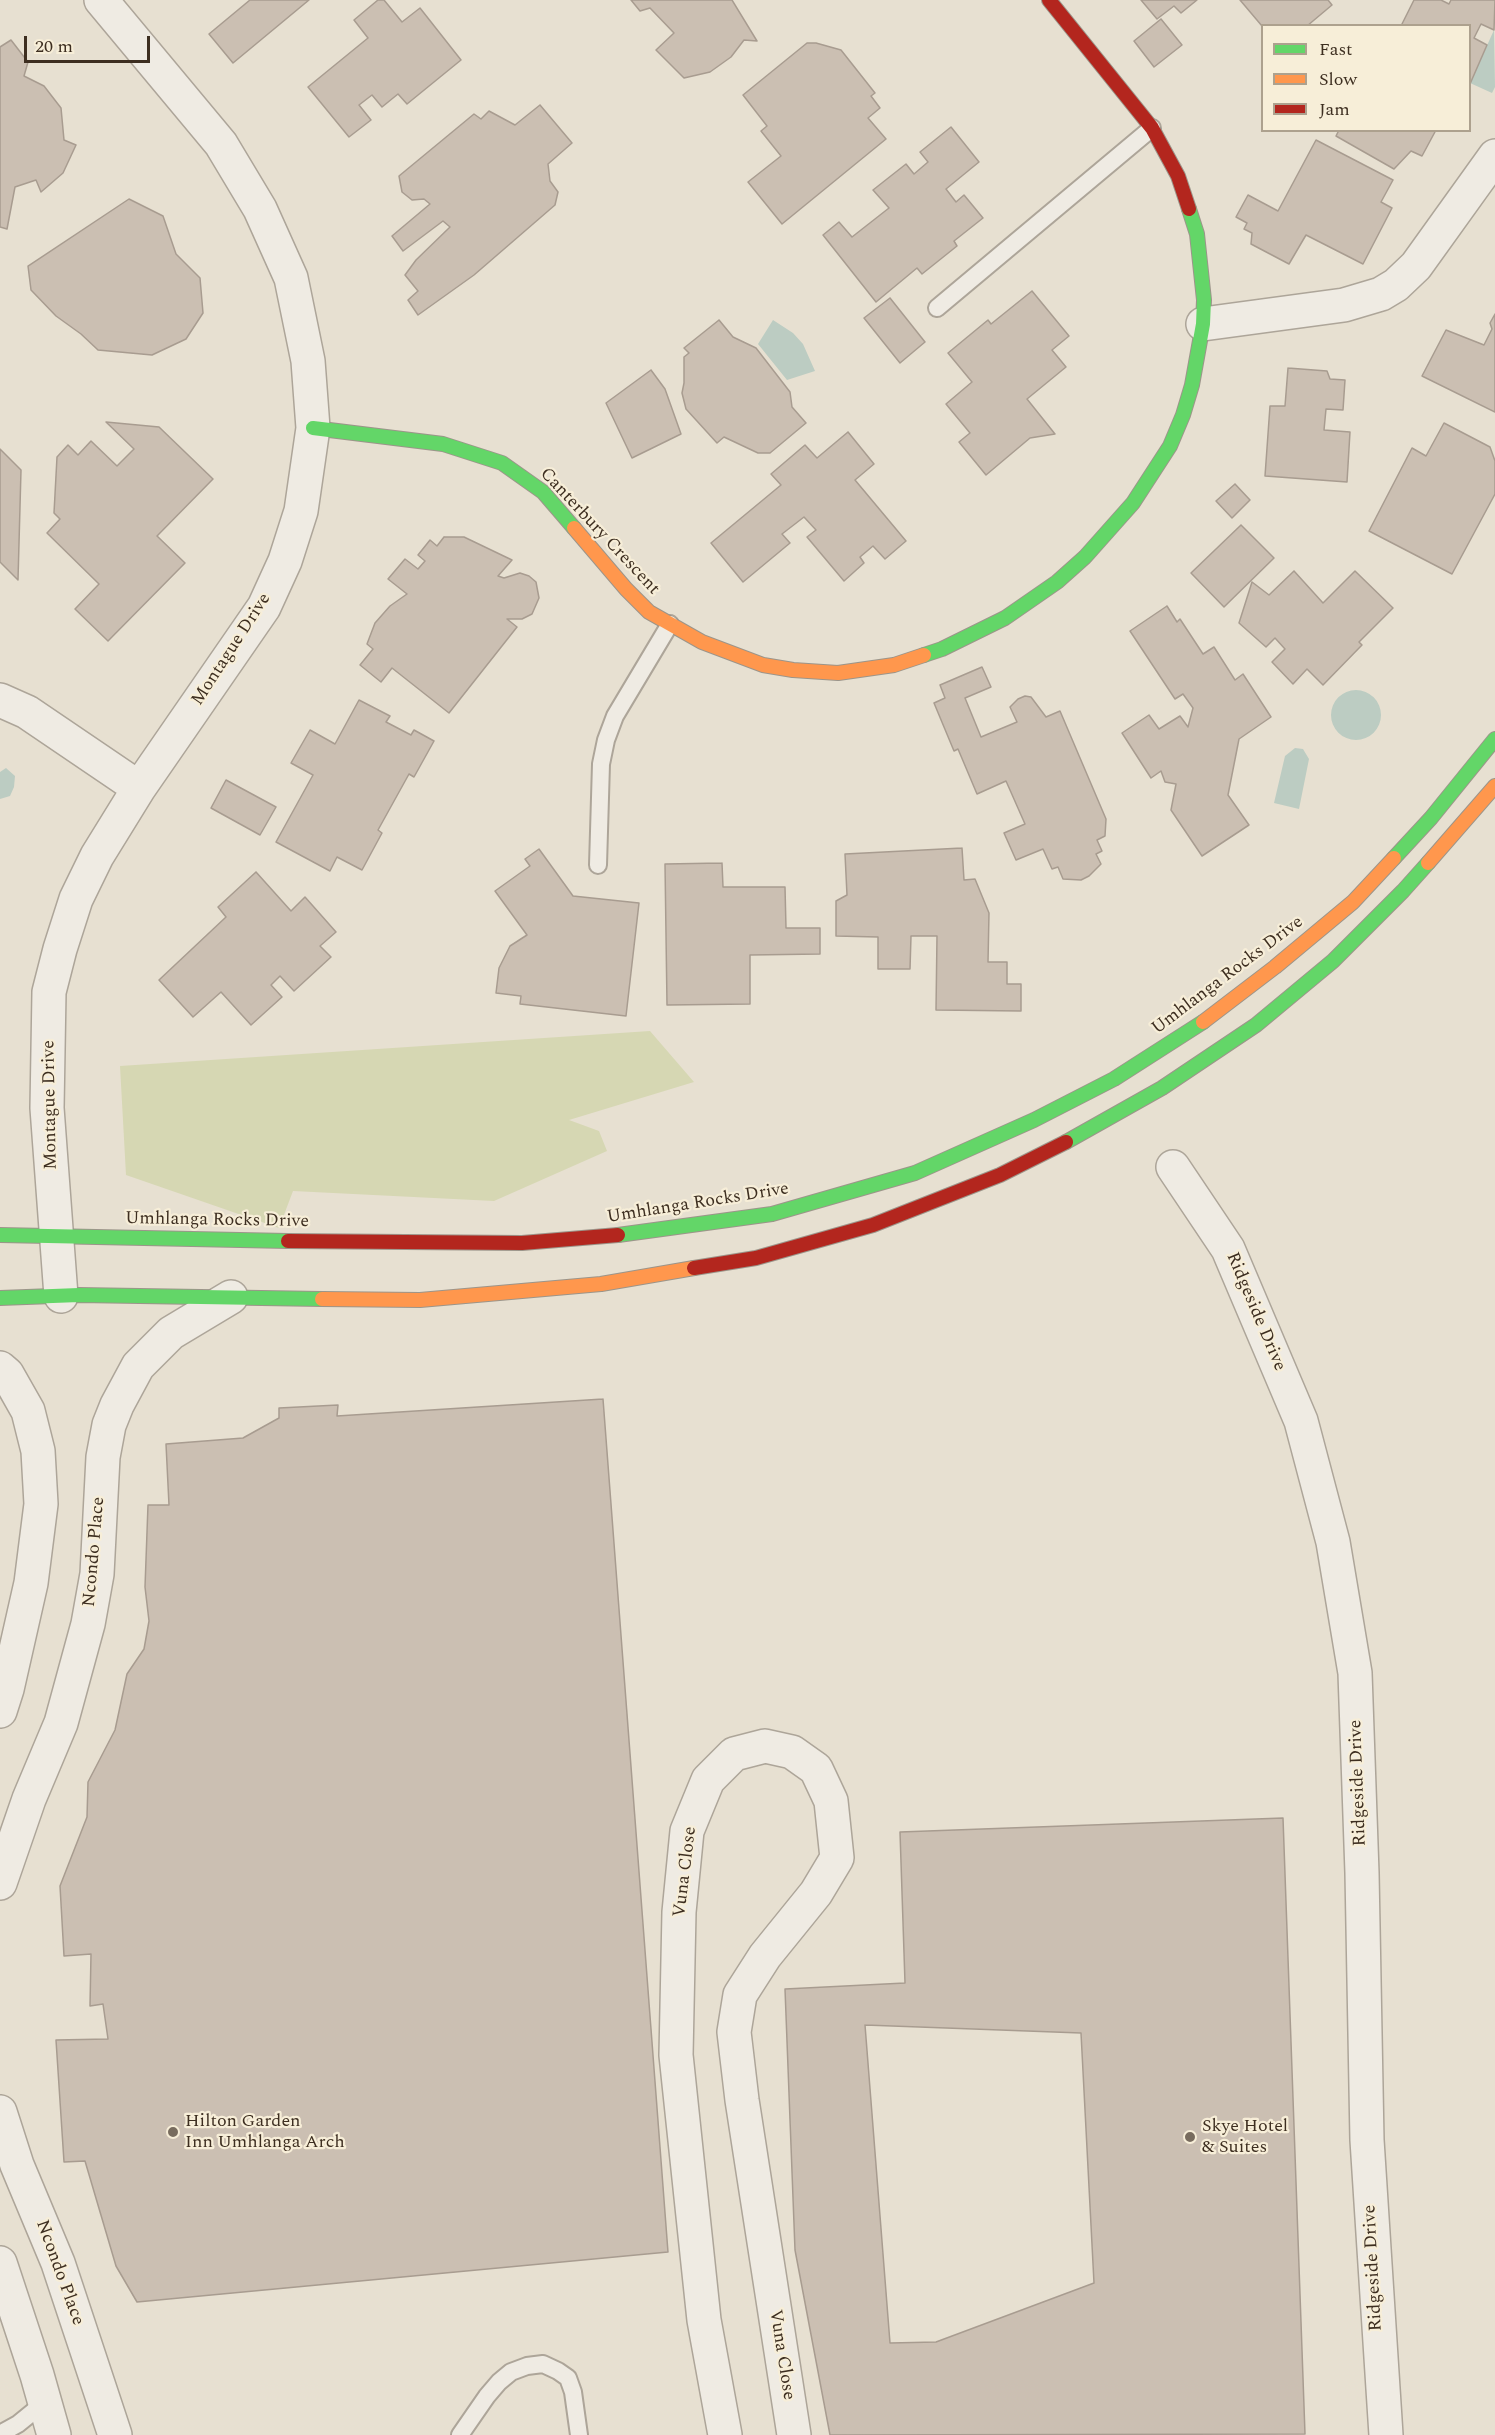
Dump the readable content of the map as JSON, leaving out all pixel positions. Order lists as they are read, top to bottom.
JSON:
{
  "streets": {
    "main road": ["Canterbury Crescent", "Umhlanga Rocks Drive"],
    "street": [
      "Montague Drive",
      "Ridgeside Drive",
      "Ncondo Place",
      "Vuna Close"
    ]
  },
  "crossings": [
    ["Canterbury Crescent", "Montague Drive"],
    ["Montague Drive", "Umhlanga Rocks Drive"]
  ],
  "places": ["Hilton Garden Inn Umhlanga Arch", "Skye Hotel & Suites"],
  "legend": ["Fast", "Slow", "Jam"],
  "scale_bar": "20 m"
}
